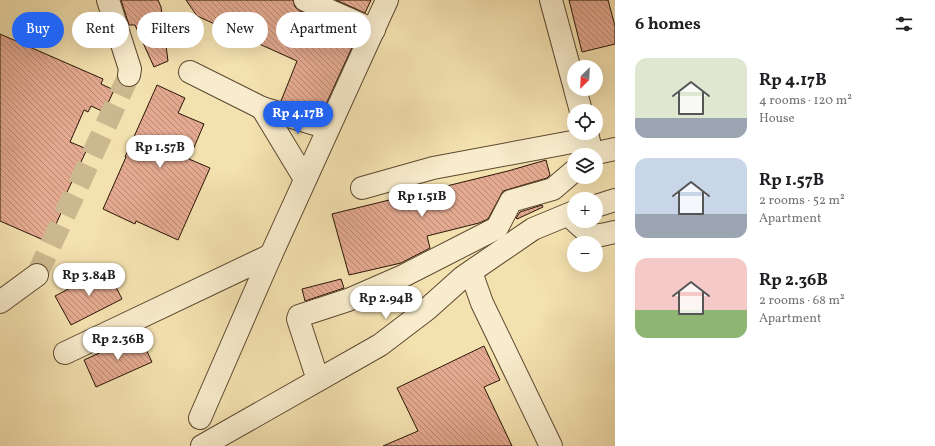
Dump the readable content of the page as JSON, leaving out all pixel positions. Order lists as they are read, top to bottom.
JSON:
{
  "north": "bottom left",
  "page": {
    "heading": "6 homes",
    "chip": [
      "Buy",
      "Rent",
      "Filters",
      "New",
      "Apartment"
    ],
    "list": [
      {
        "name": "Rp 4.17B",
        "note": "4 rooms · 120 m² · House"
      },
      {
        "name": "Rp 1.57B",
        "note": "2 rooms · 52 m² · Apartment"
      },
      {
        "name": "Rp 2.36B",
        "note": "2 rooms · 68 m² · Apartment"
      }
    ],
    "map_buttons": ["+", "−"],
    "price": [
      "Rp 4.17B",
      "Rp 1.57B",
      "Rp 1.51B",
      "Rp 3.84B",
      "Rp 2.94B",
      "Rp 2.36B"
    ]
  }
}
